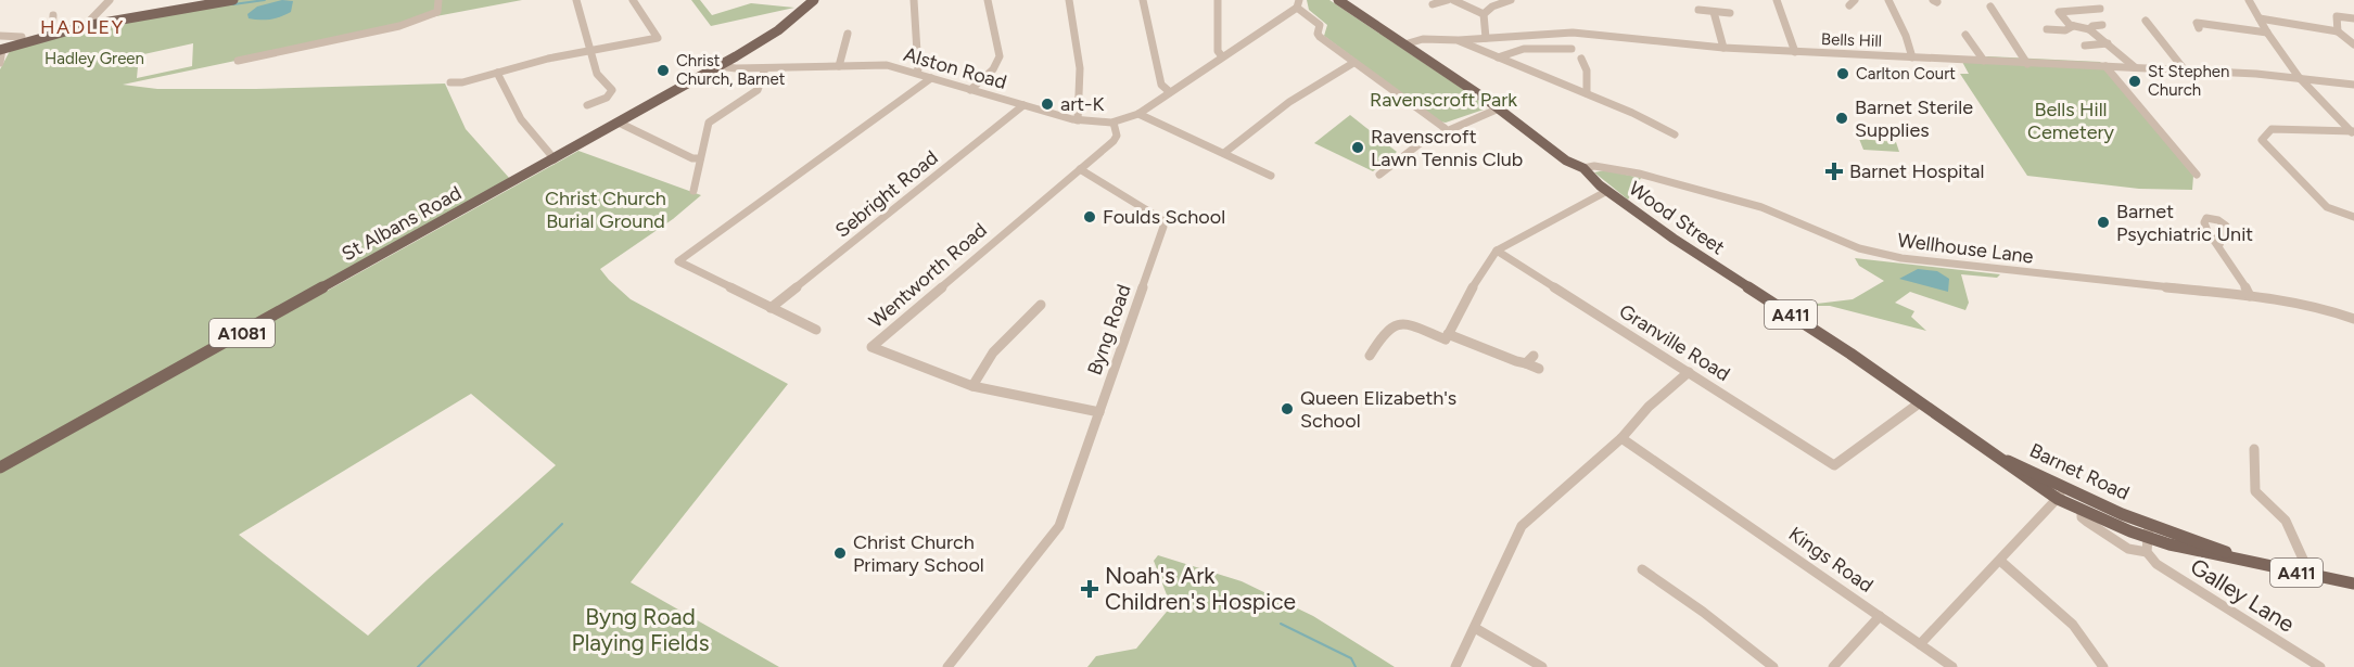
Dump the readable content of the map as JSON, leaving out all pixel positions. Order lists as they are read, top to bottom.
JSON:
{
  "streets": {
    "main road": [
      "Wood Street",
      "St Albans Road",
      "A411",
      "A1081",
      "Barnet Road"
    ],
    "street": [
      "Bells Hill",
      "Alston Road",
      "Sebright Road",
      "Wellhouse Lane",
      "Wentworth Road",
      "Byng Road",
      "Granville Road",
      "Kings Road",
      "Galley Lane"
    ]
  },
  "crossings": [
    ["Bells Hill", "Wood Street"],
    ["Alston Road", "Sebright Road"],
    ["Alston Road", "St Albans Road"],
    ["Alston Road", "Wentworth Road"],
    ["Wood Street", "Wellhouse Lane"],
    ["Wood Street", "Granville Road"],
    ["Wood Street", "Barnet Road"],
    ["Wentworth Road", "Byng Road"],
    ["Barnet Road", "Galley Lane"]
  ],
  "districts": ["HADLEY"],
  "parks": [
    "Hadley Green",
    "Ravenscroft Park",
    "Bells Hill Cemetery",
    "Christ Church Burial Ground",
    "Byng Road Playing Fields"
  ],
  "places": {
    "other": [
      "Christ Church, Barnet",
      "Carlton Court",
      "St Stephen Church",
      "art-K",
      "Barnet Sterile Supplies",
      "Ravenscroft Lawn Tennis Club",
      "Foulds School",
      "Barnet Psychiatric Unit",
      "Queen Elizabeth's School",
      "Christ Church Primary School"
    ],
    "health": ["Barnet Hospital", "Noah's Ark Children's Hospice"]
  }
}
